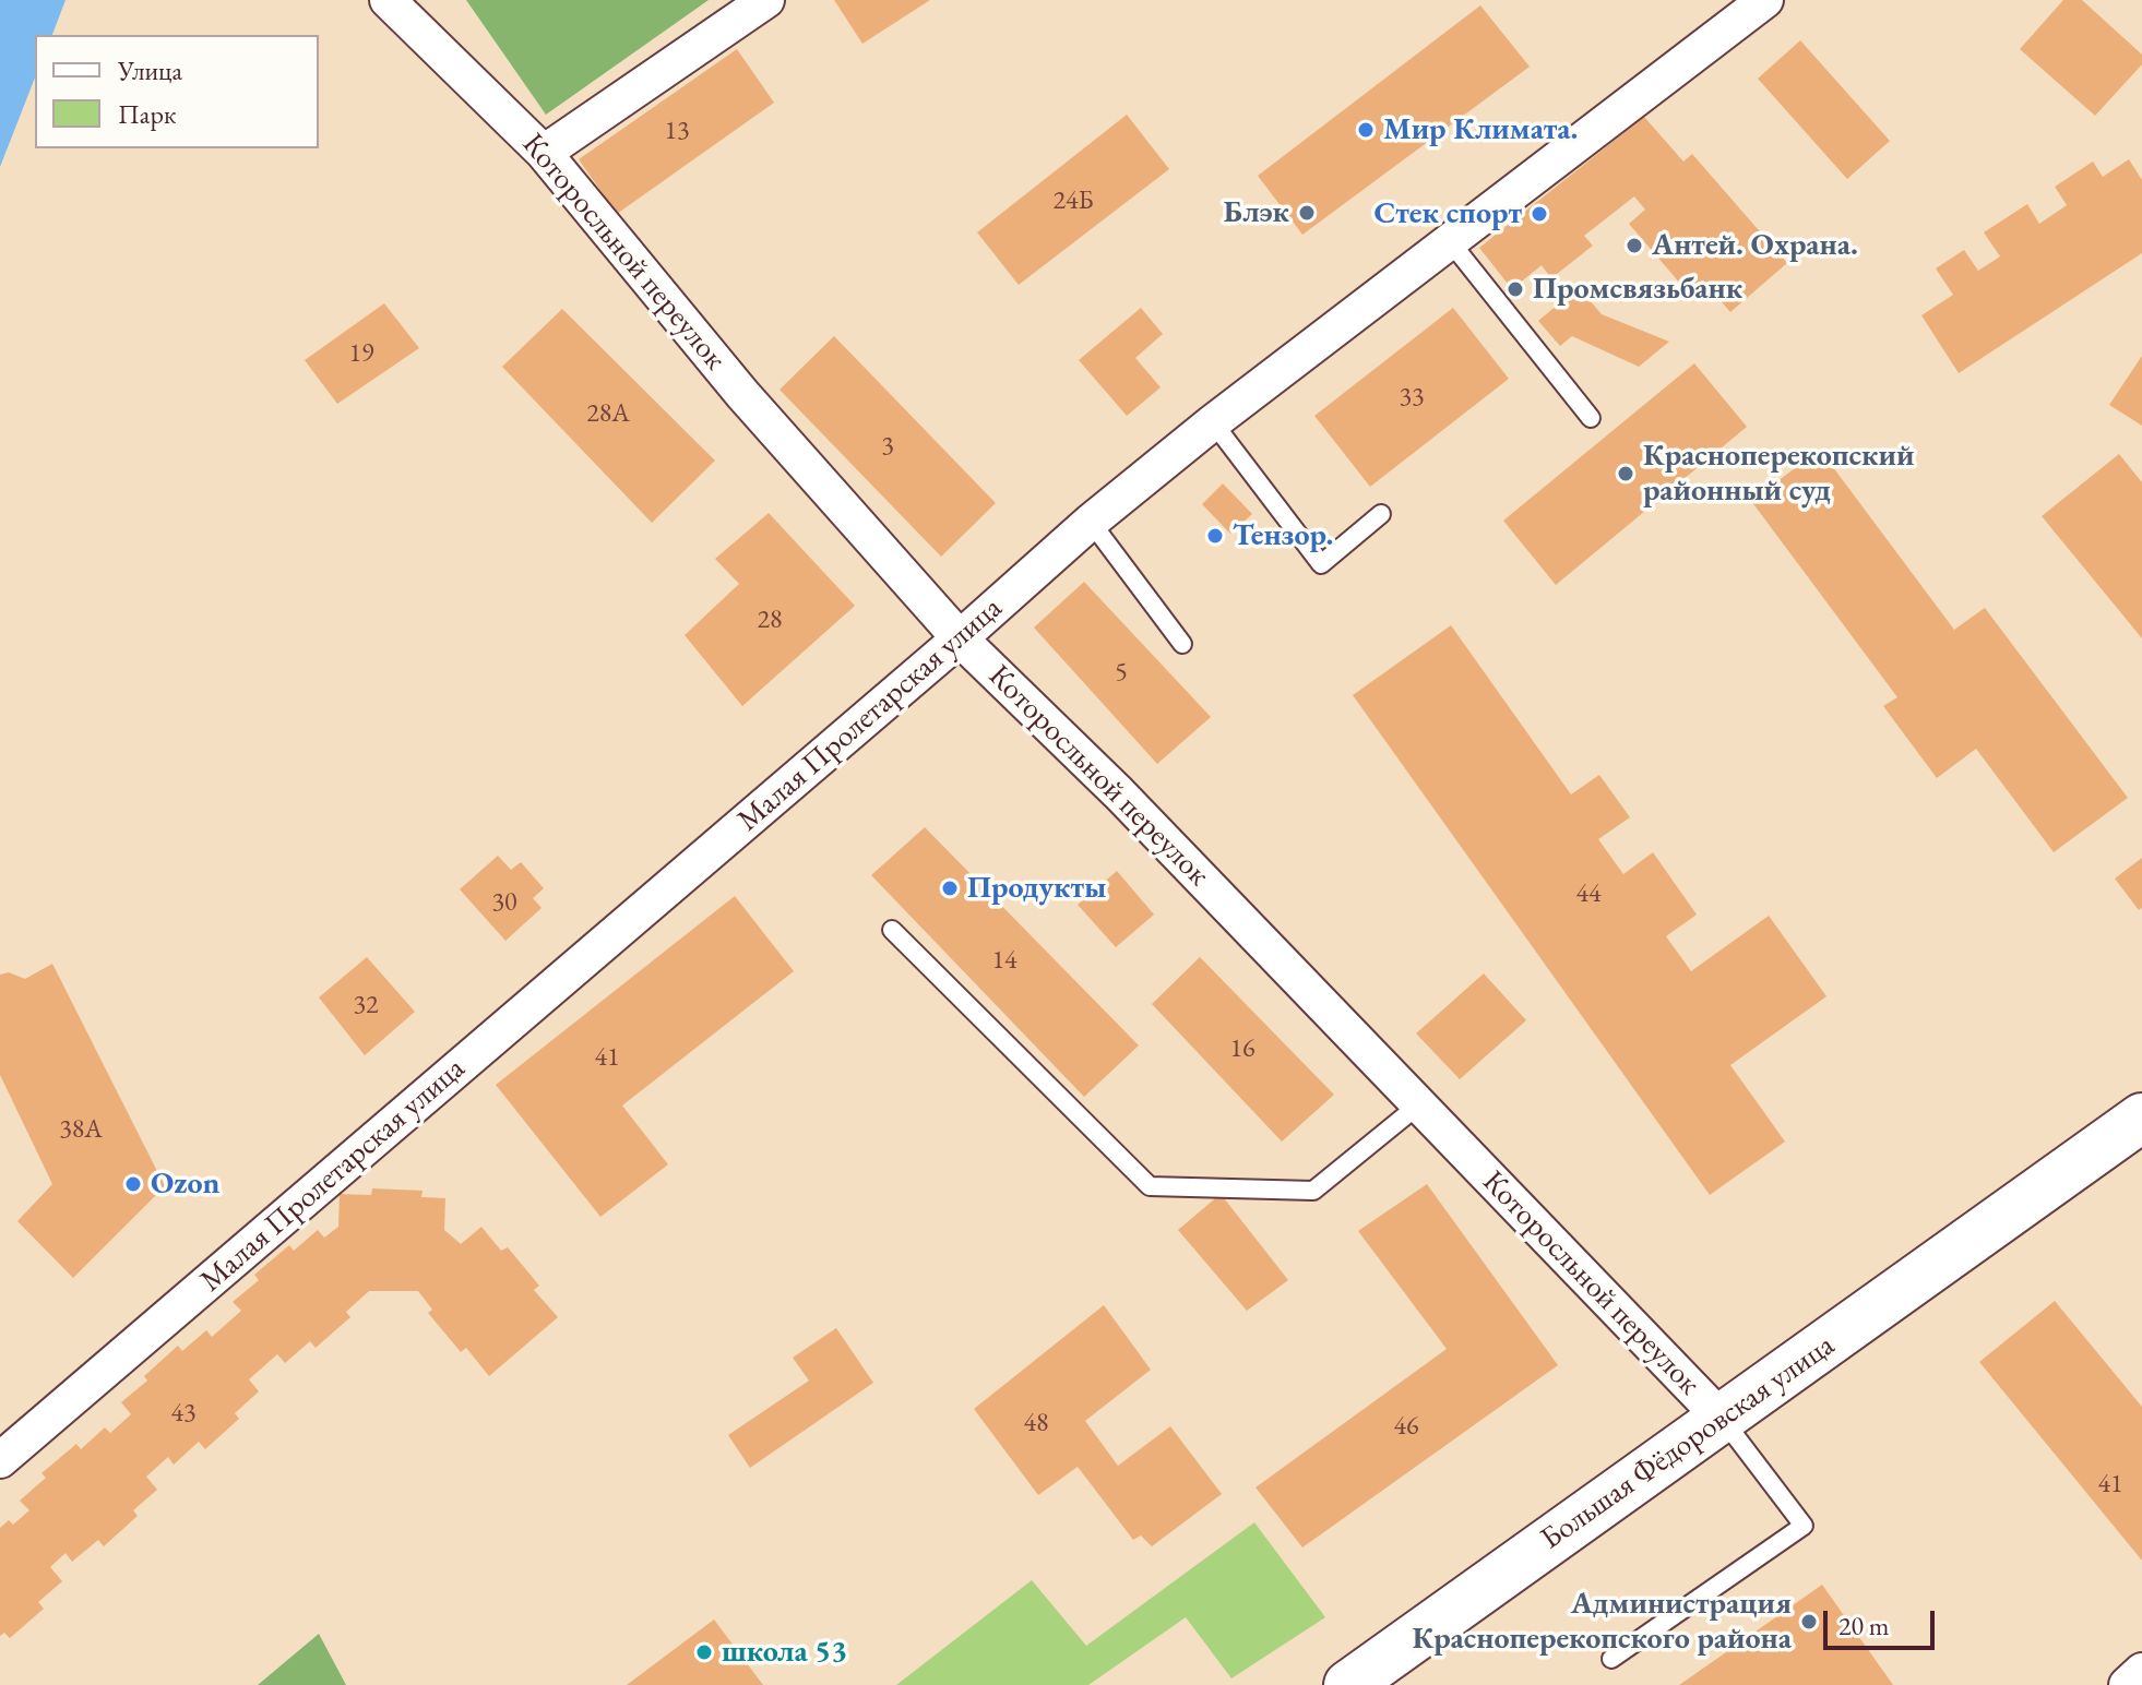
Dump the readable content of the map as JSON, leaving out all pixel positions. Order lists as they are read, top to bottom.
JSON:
{
  "streets": {
    "main road": ["Большая Фёдоровская улица"],
    "street": ["Которосльной переулок", "Малая Пролетарская улица"]
  },
  "crossings": [
    ["Которосльной переулок", "Малая Пролетарская улица"],
    ["Которосльной переулок", "Большая Фёдоровская улица"]
  ],
  "places": [
    "Мир Климата.",
    "Блэк",
    "Стек спорт",
    "Антей. Охрана.",
    "Промсвязьбанк",
    "Красноперекопский районный суд",
    "Тензор.",
    "Продукты",
    "Ozon",
    "Администрация Красноперекопского района",
    "школа 53"
  ],
  "house_numbers": [
    "13",
    "24Б",
    "19",
    "33",
    "28А",
    "3",
    "28",
    "5",
    "44",
    "30",
    "14",
    "32",
    "16",
    "41",
    "38А",
    "43",
    "48",
    "46",
    "41"
  ],
  "legend": ["Улица", "Парк"],
  "scale_bar": "20 m"
}
